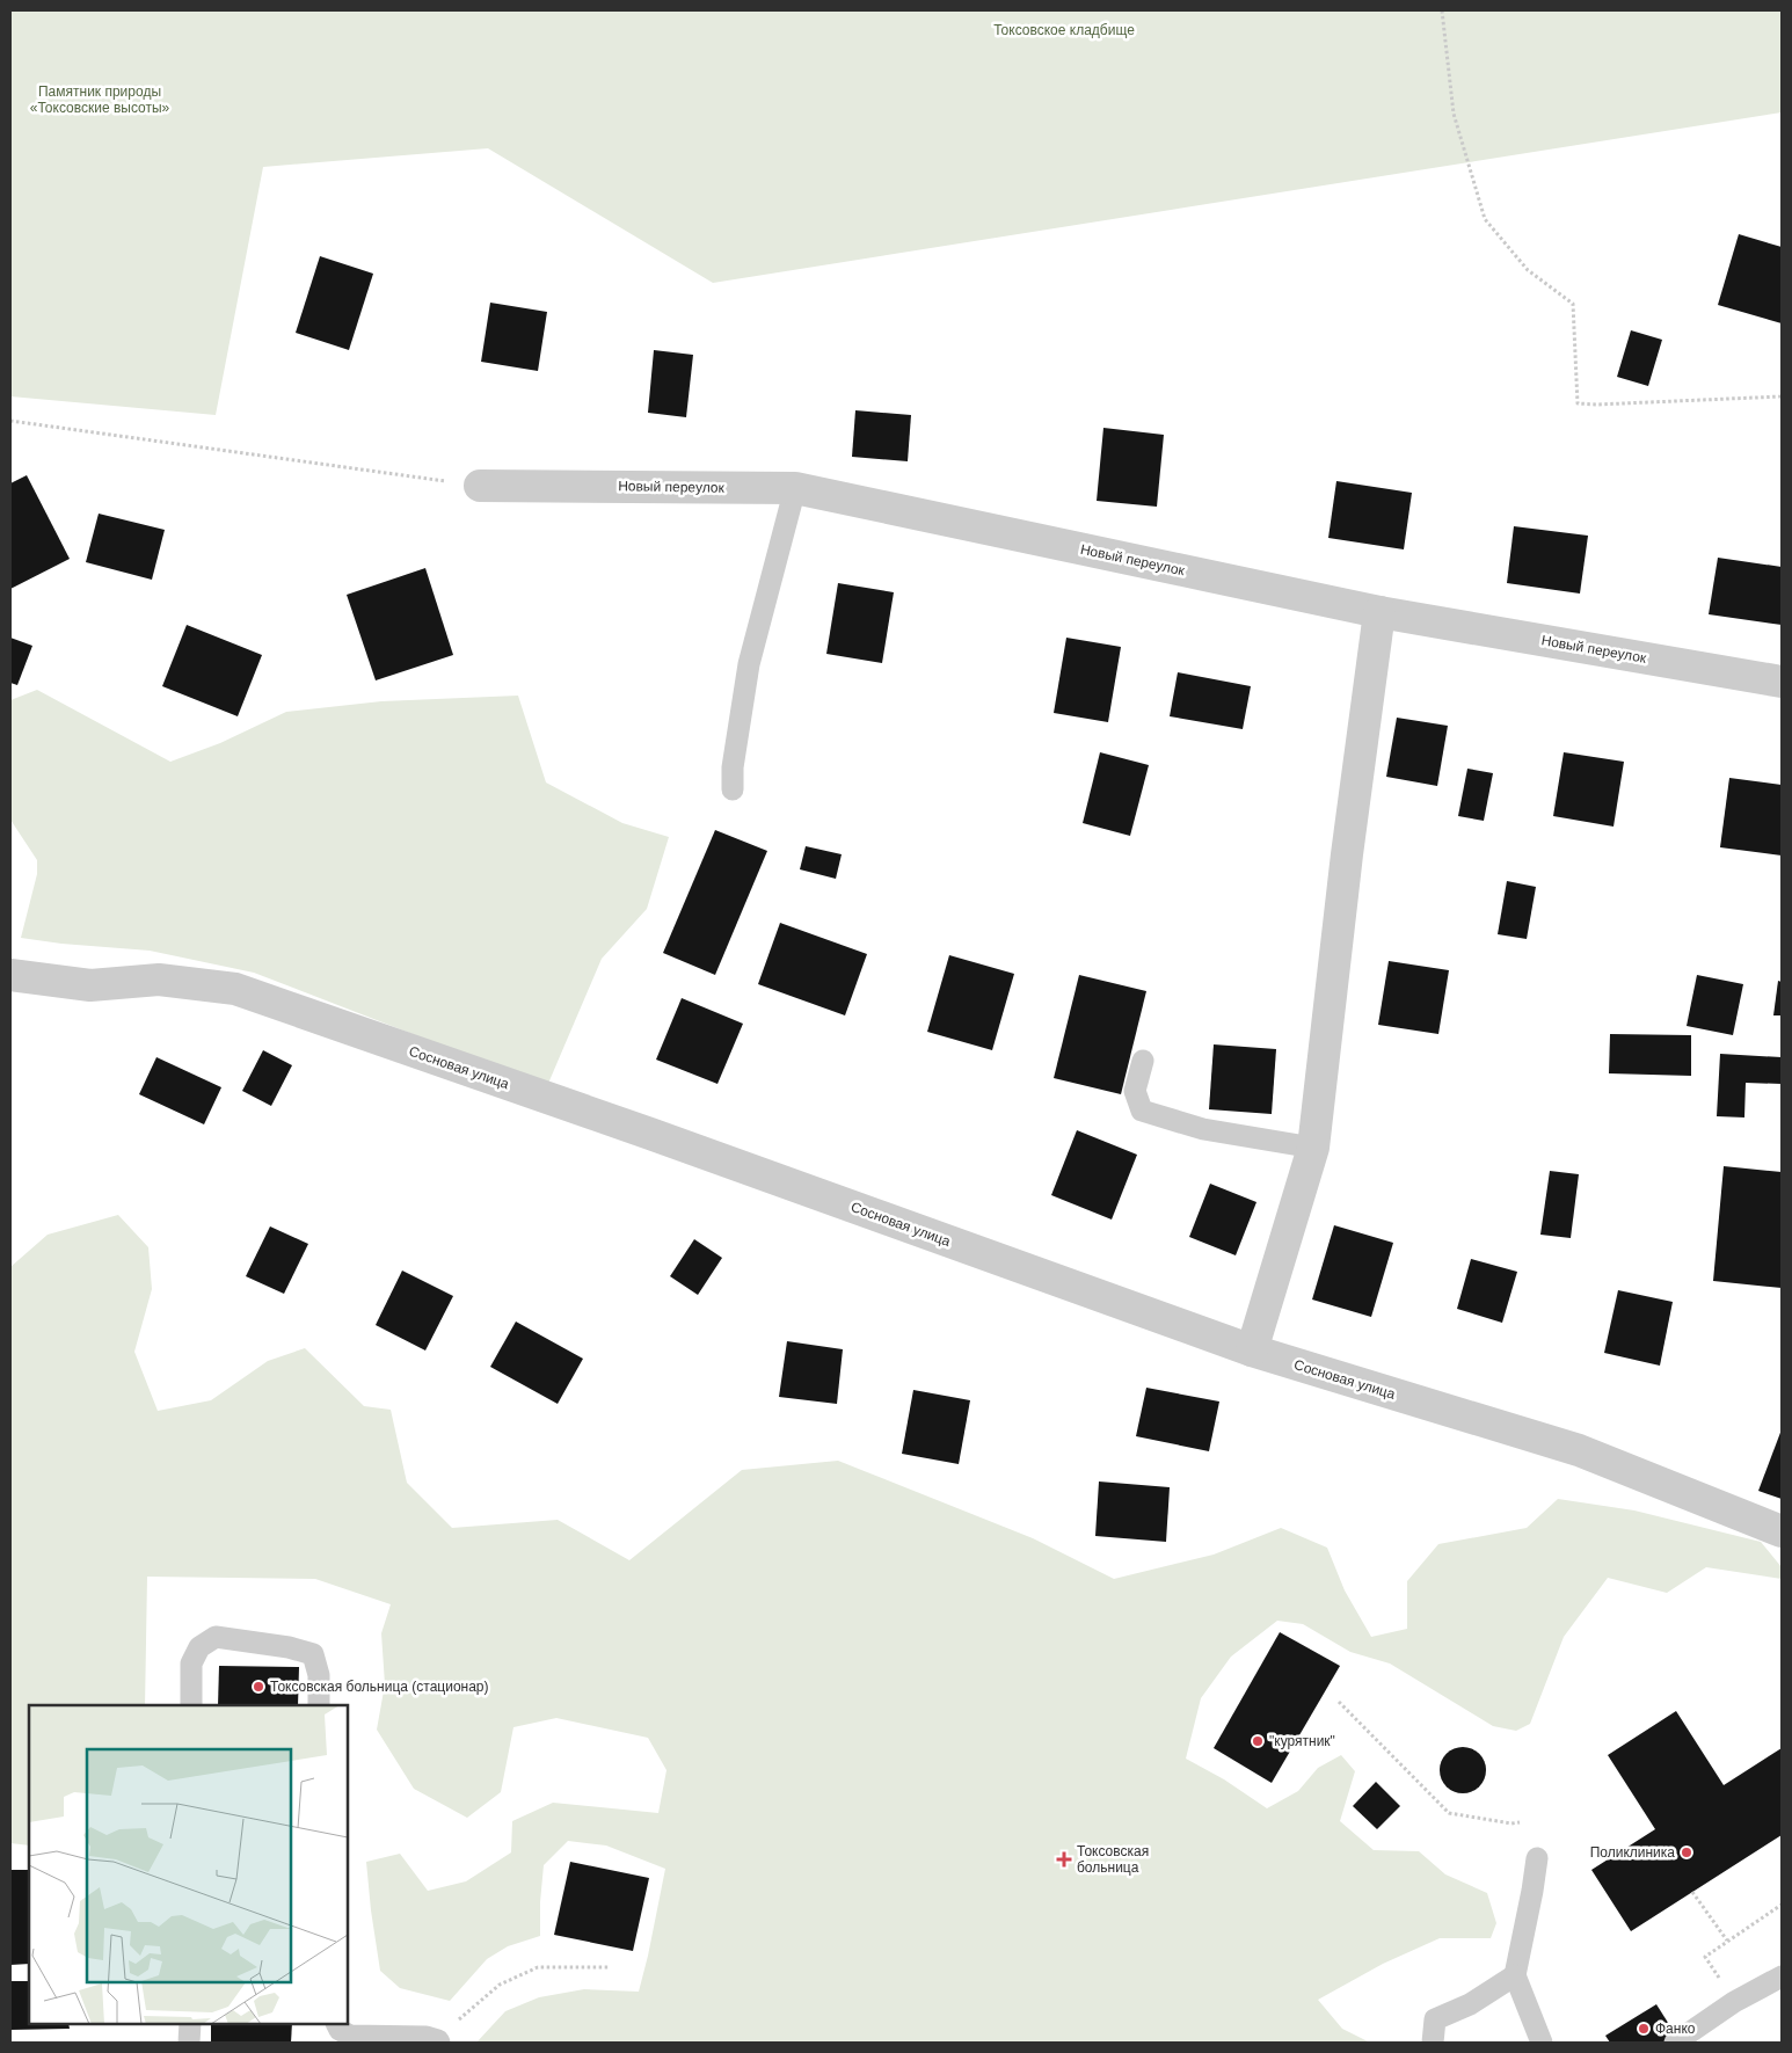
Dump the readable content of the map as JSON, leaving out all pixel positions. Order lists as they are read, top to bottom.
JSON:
{
  "streets": {
    "street": ["Новый переулок", "Сосновая улица"]
  },
  "parks": ["Токсовское кладбище", "Памятник природы «Токсовские высоты»"],
  "places": {
    "other": [
      "Токсовская больница (стационар)",
      "\"курятник\"",
      "Поликлиника",
      "Фанко"
    ],
    "health": ["Токсовская больница"]
  }
}
